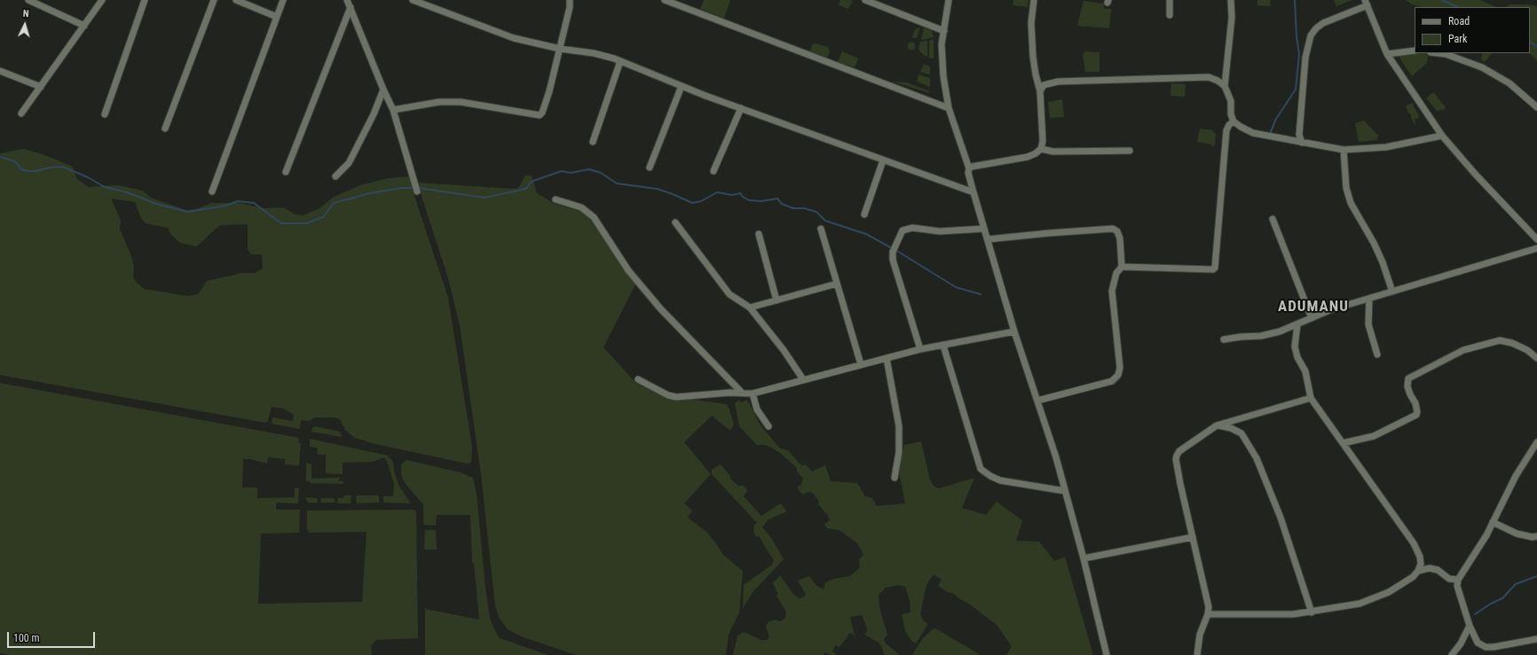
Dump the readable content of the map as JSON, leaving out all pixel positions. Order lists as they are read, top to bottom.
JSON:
{
  "districts": ["ADUMANU"],
  "legend": ["Road", "Park"],
  "scale_bar": "100 m",
  "north": "top"
}
